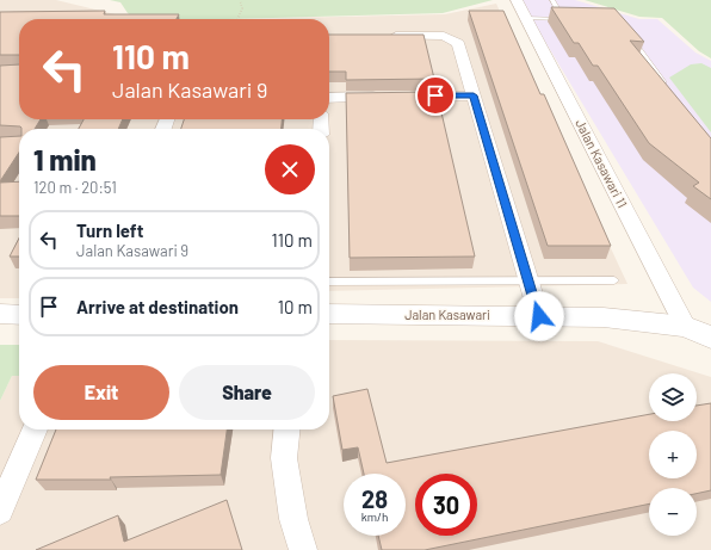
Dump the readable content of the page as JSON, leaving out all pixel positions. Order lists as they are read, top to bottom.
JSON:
{
  "streets": {
    "street": ["Jalan Kasawari 11", "Jalan Kasawari"]
  },
  "crossings": [
    ["Jalan Kasawari 11", "Jalan Kasawari"]
  ],
  "page": {
    "turn": ["110 m", "Jalan Kasawari 9"],
    "heading": ["1 min", "120 m · 20:51"],
    "list": [
      {
        "name": "Turn left",
        "note": "Jalan Kasawari 9",
        "value": "110 m"
      },
      {
        "name": "Arrive at destination",
        "value": "10 m"
      }
    ],
    "buttons": ["Exit", "Share"],
    "map_buttons": ["+", "−"],
    "speed": "28 km/h",
    "limit": "30"
  }
}
